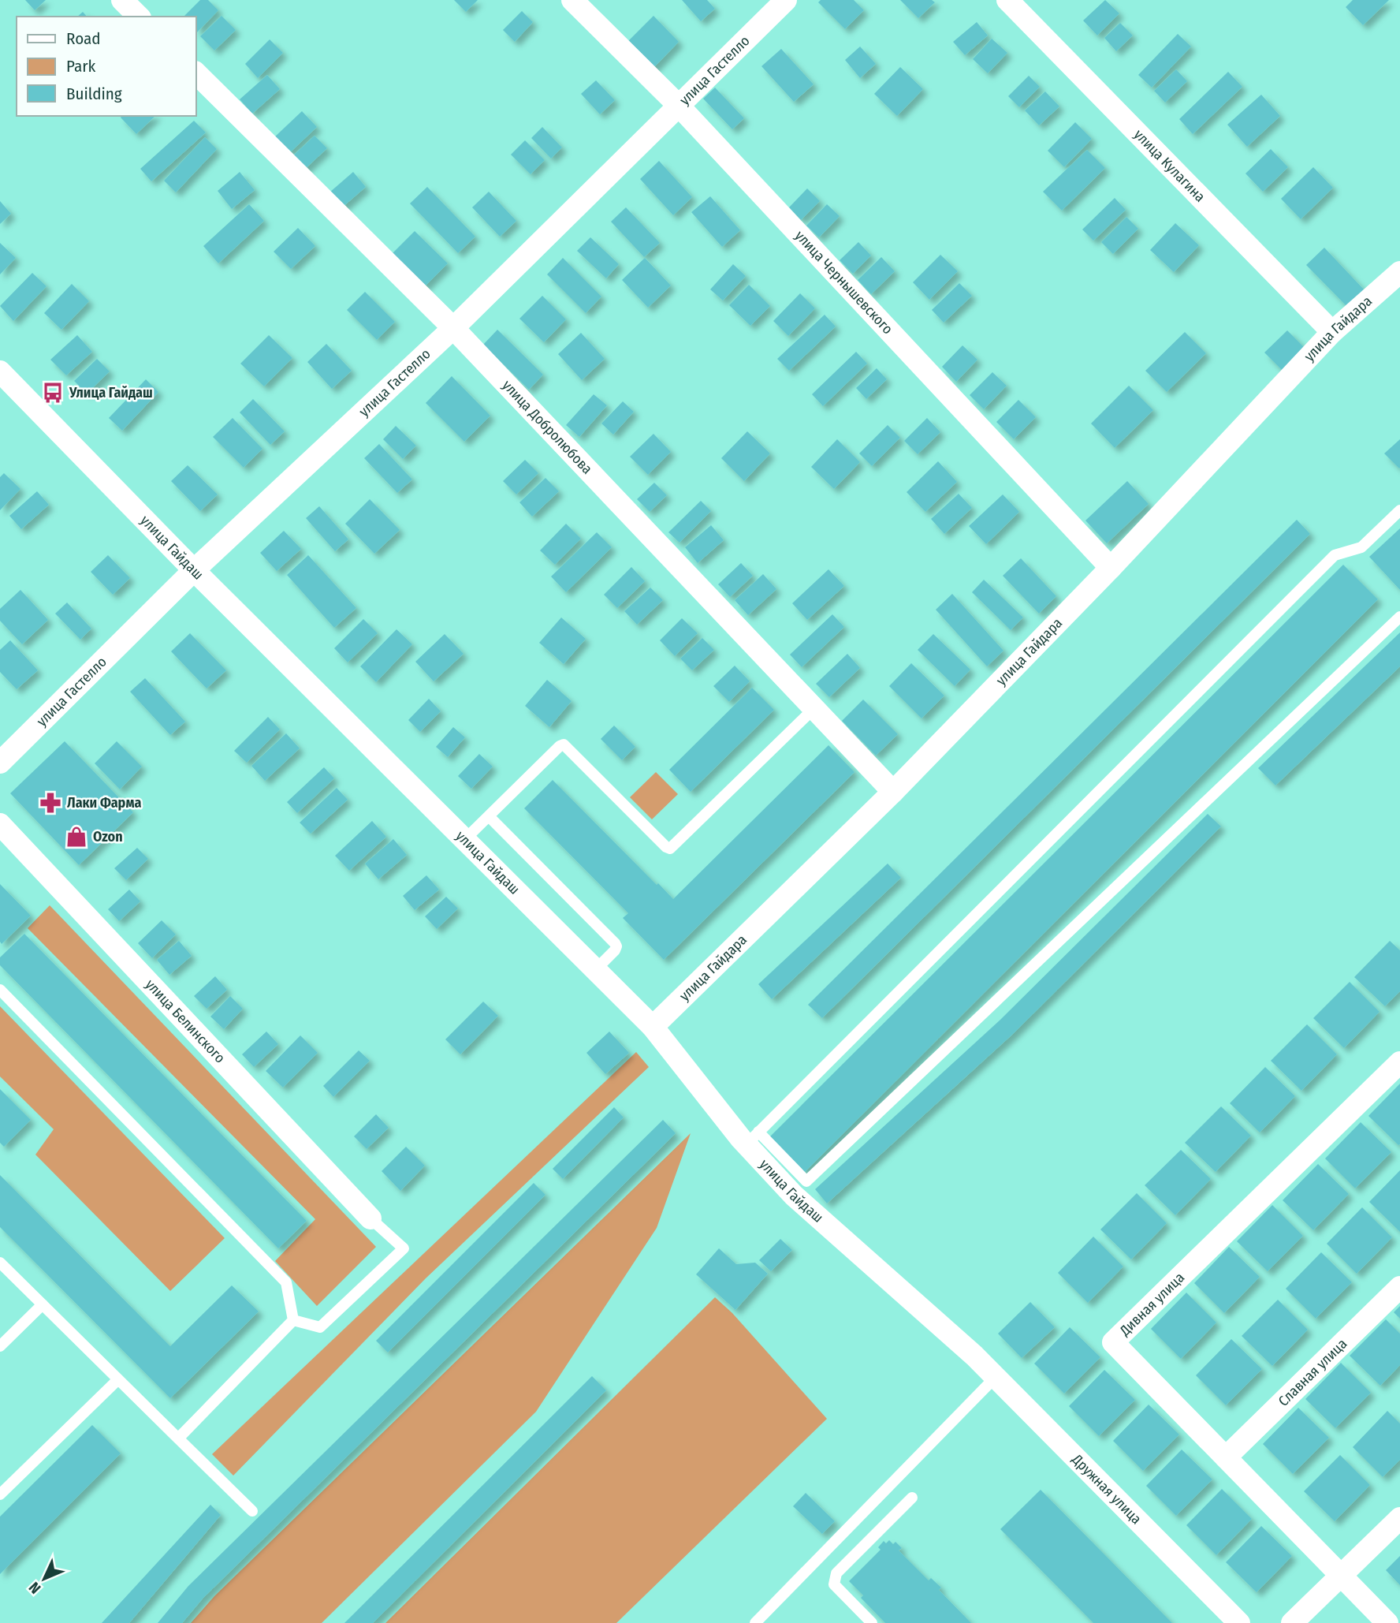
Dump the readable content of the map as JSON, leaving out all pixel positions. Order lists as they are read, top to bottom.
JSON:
{
  "streets": {
    "street": [
      "улица Гастелло",
      "улица Кулагина",
      "улица Чернышевского",
      "улица Гайдара",
      "улица Добролюбова",
      "улица Гайдаш",
      "улица Белинского",
      "Дивная улица",
      "Славная улица",
      "Дружная улица"
    ]
  },
  "crossings": [
    ["улица Гастелло", "улица Чернышевского"],
    ["улица Гастелло", "улица Добролюбова"],
    ["улица Гастелло", "улица Гайдаш"],
    ["улица Кулагина", "улица Гайдара"],
    ["улица Чернышевского", "улица Гайдара"],
    ["улица Гайдара", "улица Добролюбова"],
    ["улица Гайдара", "улица Гайдаш"],
    ["улица Гайдаш", "Дружная улица"],
    ["Дивная улица", "Славная улица"]
  ],
  "places": {
    "bus stop": ["Улица Гайдаш"],
    "pharmacy": ["Лаки Фарма"],
    "shop": ["Ozon"]
  },
  "legend": ["Road", "Park", "Building"],
  "north": "bottom left"
}
